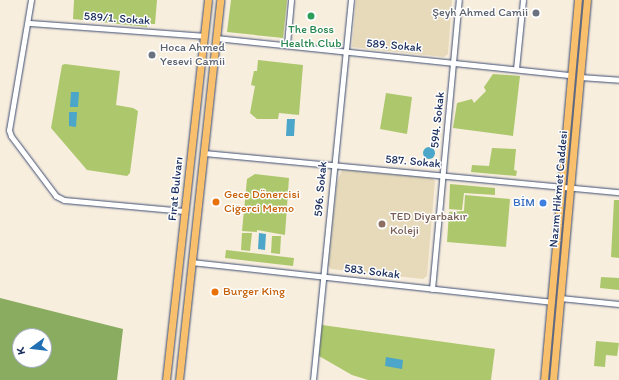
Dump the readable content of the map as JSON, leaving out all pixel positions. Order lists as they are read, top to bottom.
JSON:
{
  "streets": {
    "main road": ["Fırat Bulvarı", "Nazım Hikmet Caddesi"],
    "street": [
      "589/1. Sokak",
      "589. Sokak",
      "594. Sokak",
      "587. Sokak",
      "596. Sokak",
      "583. Sokak"
    ]
  },
  "crossings": [
    ["589/1. Sokak", "Fırat Bulvarı"],
    ["589. Sokak", "594. Sokak"],
    ["589. Sokak", "Fırat Bulvarı"],
    ["589. Sokak", "596. Sokak"],
    ["589. Sokak", "Nazım Hikmet Caddesi"],
    ["594. Sokak", "587. Sokak"],
    ["594. Sokak", "583. Sokak"],
    ["587. Sokak", "Fırat Bulvarı"],
    ["587. Sokak", "596. Sokak"],
    ["587. Sokak", "Nazım Hikmet Caddesi"],
    ["Fırat Bulvarı", "583. Sokak"],
    ["596. Sokak", "583. Sokak"],
    ["Nazım Hikmet Caddesi", "583. Sokak"]
  ],
  "places": [
    "Şeyh Ahmed Camii",
    "The Boss Health Club",
    "Hoca Ahmed Yesevi Camii",
    "Gece Dönercisi Ciğerci Memo",
    "BİM",
    "TED Diyarbakır Koleji",
    "Burger King"
  ],
  "north": "left"
}
